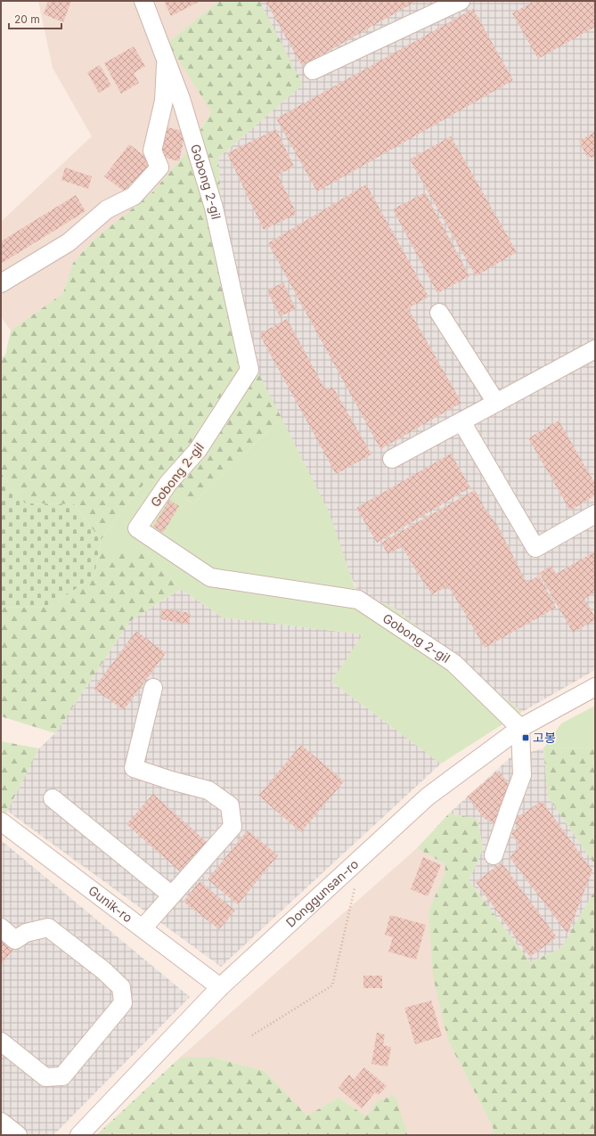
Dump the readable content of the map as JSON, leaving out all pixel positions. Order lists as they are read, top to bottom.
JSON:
{
  "streets": {
    "street": ["Gobong 2-gil", "Donggunsan-ro", "Gunik-ro"]
  },
  "crossings": [
    ["Gobong 2-gil", "Donggunsan-ro"],
    ["Donggunsan-ro", "Gunik-ro"]
  ],
  "places": {
    "transit": ["고봉"]
  },
  "scale_bar": "20 m"
}
